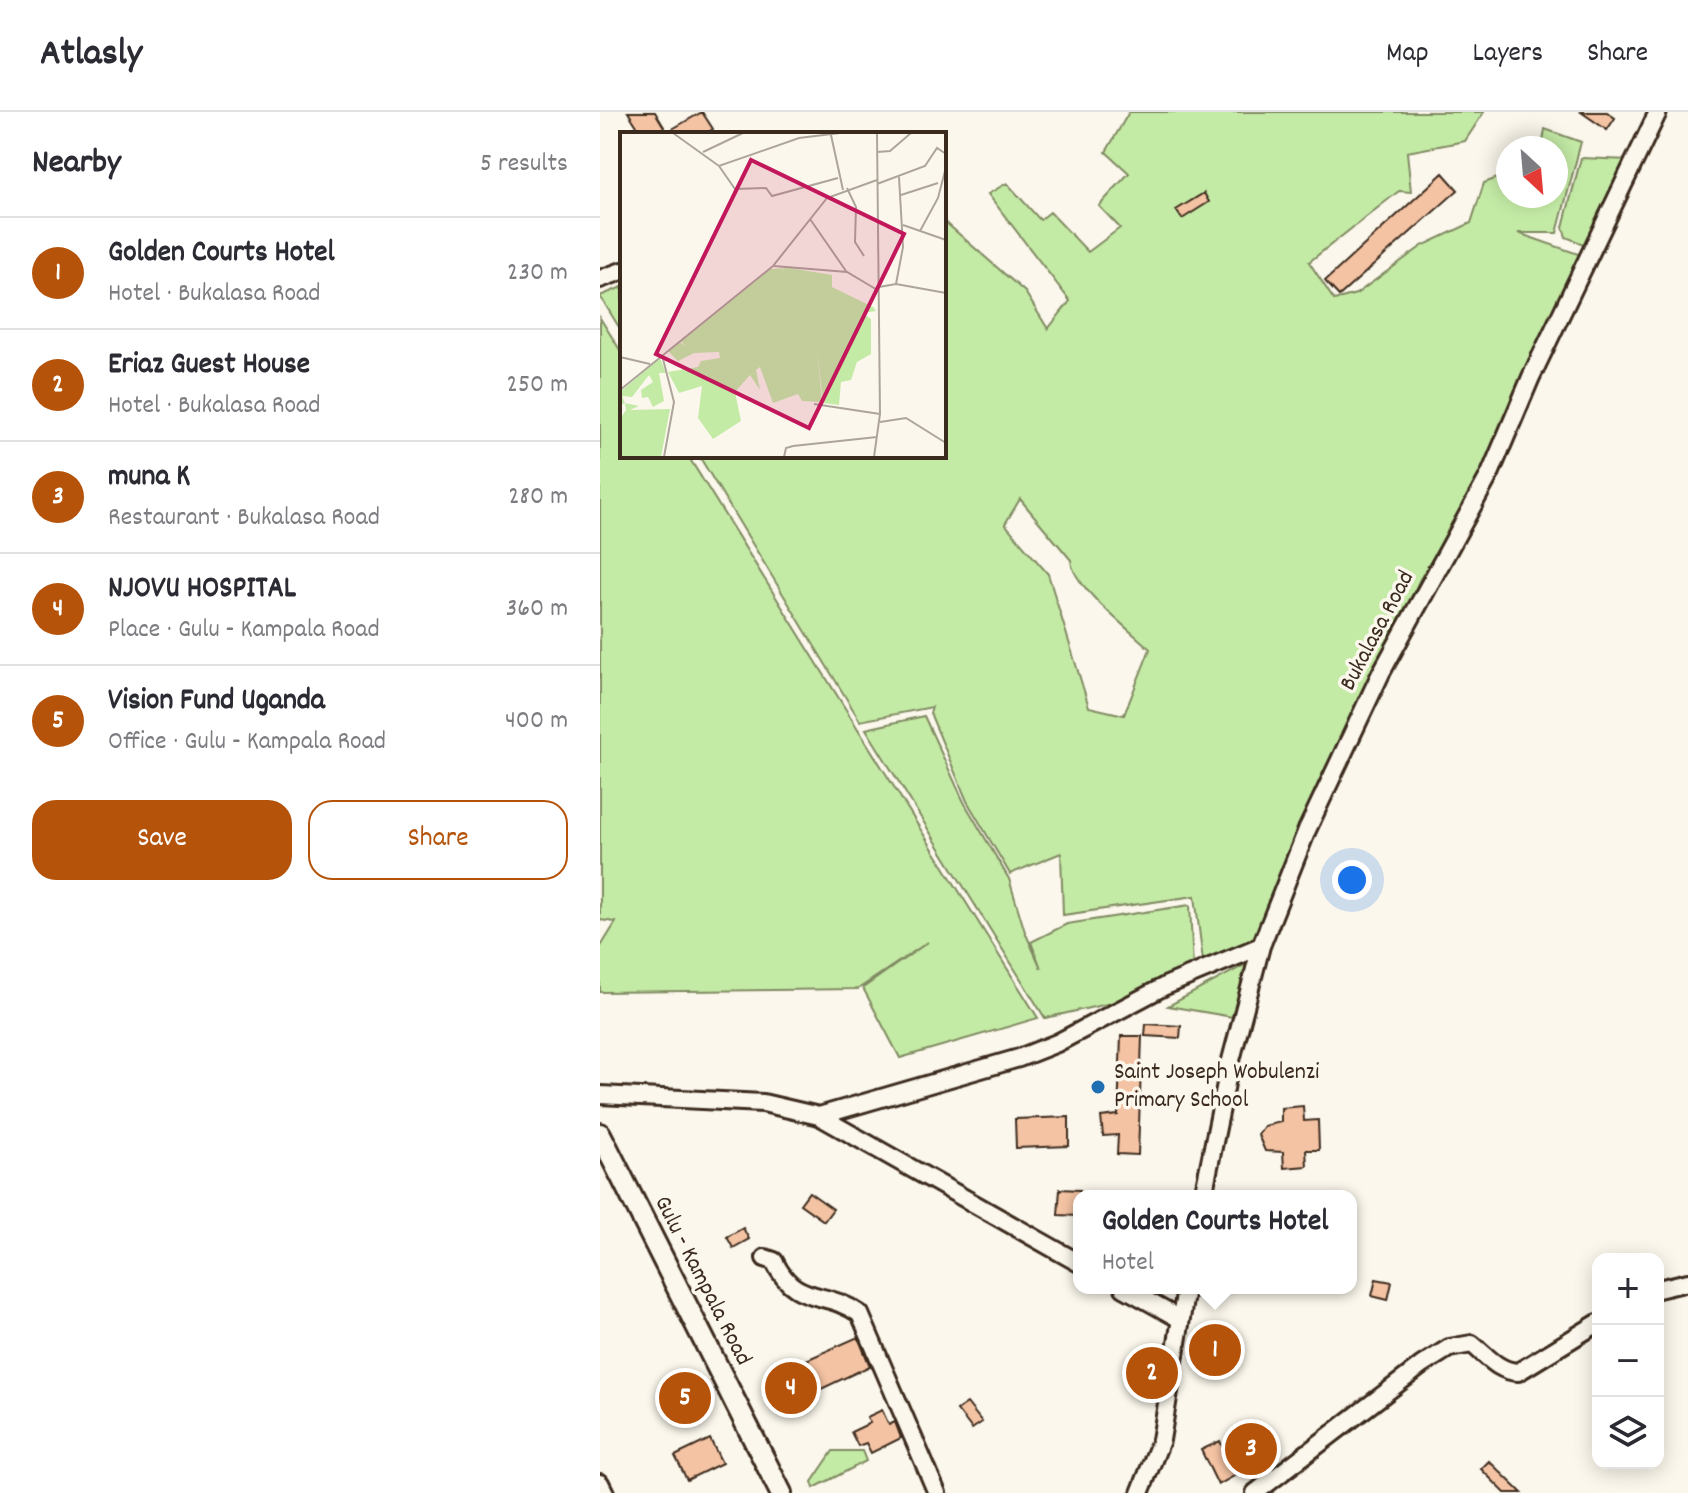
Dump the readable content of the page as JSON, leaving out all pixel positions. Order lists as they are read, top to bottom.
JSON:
{
  "streets": {
    "main road": ["Gulu - Kampala Road"],
    "street": ["Bukalasa Road"]
  },
  "places": ["Saint Joseph Wobulenzi Primary School"],
  "north": "bottom right",
  "page": {
    "header": "Atlasly",
    "nav": ["Map", "Layers", "Share"],
    "heading": ["Nearby", "5 results"],
    "list": [
      {
        "mark": "1",
        "name": "Golden Courts Hotel",
        "note": "Hotel · Bukalasa Road",
        "value": "230 m"
      },
      {
        "mark": "2",
        "name": "Eriaz Guest House",
        "note": "Hotel · Bukalasa Road",
        "value": "250 m"
      },
      {
        "mark": "3",
        "name": "muna K",
        "note": "Restaurant · Bukalasa Road",
        "value": "280 m"
      },
      {
        "mark": "4",
        "name": "NJOVU HOSPITAL",
        "note": "Place · Gulu - Kampala Road",
        "value": "360 m"
      },
      {
        "mark": "5",
        "name": "Vision Fund Uganda",
        "note": "Office · Gulu - Kampala Road",
        "value": "400 m"
      }
    ],
    "buttons": ["Save", "Share"],
    "popup": ["Golden Courts Hotel", "Hotel"],
    "map_buttons": ["+", "−"],
    "pins": [
      "1",
      "2",
      "4",
      "5",
      "3"
    ]
  }
}
